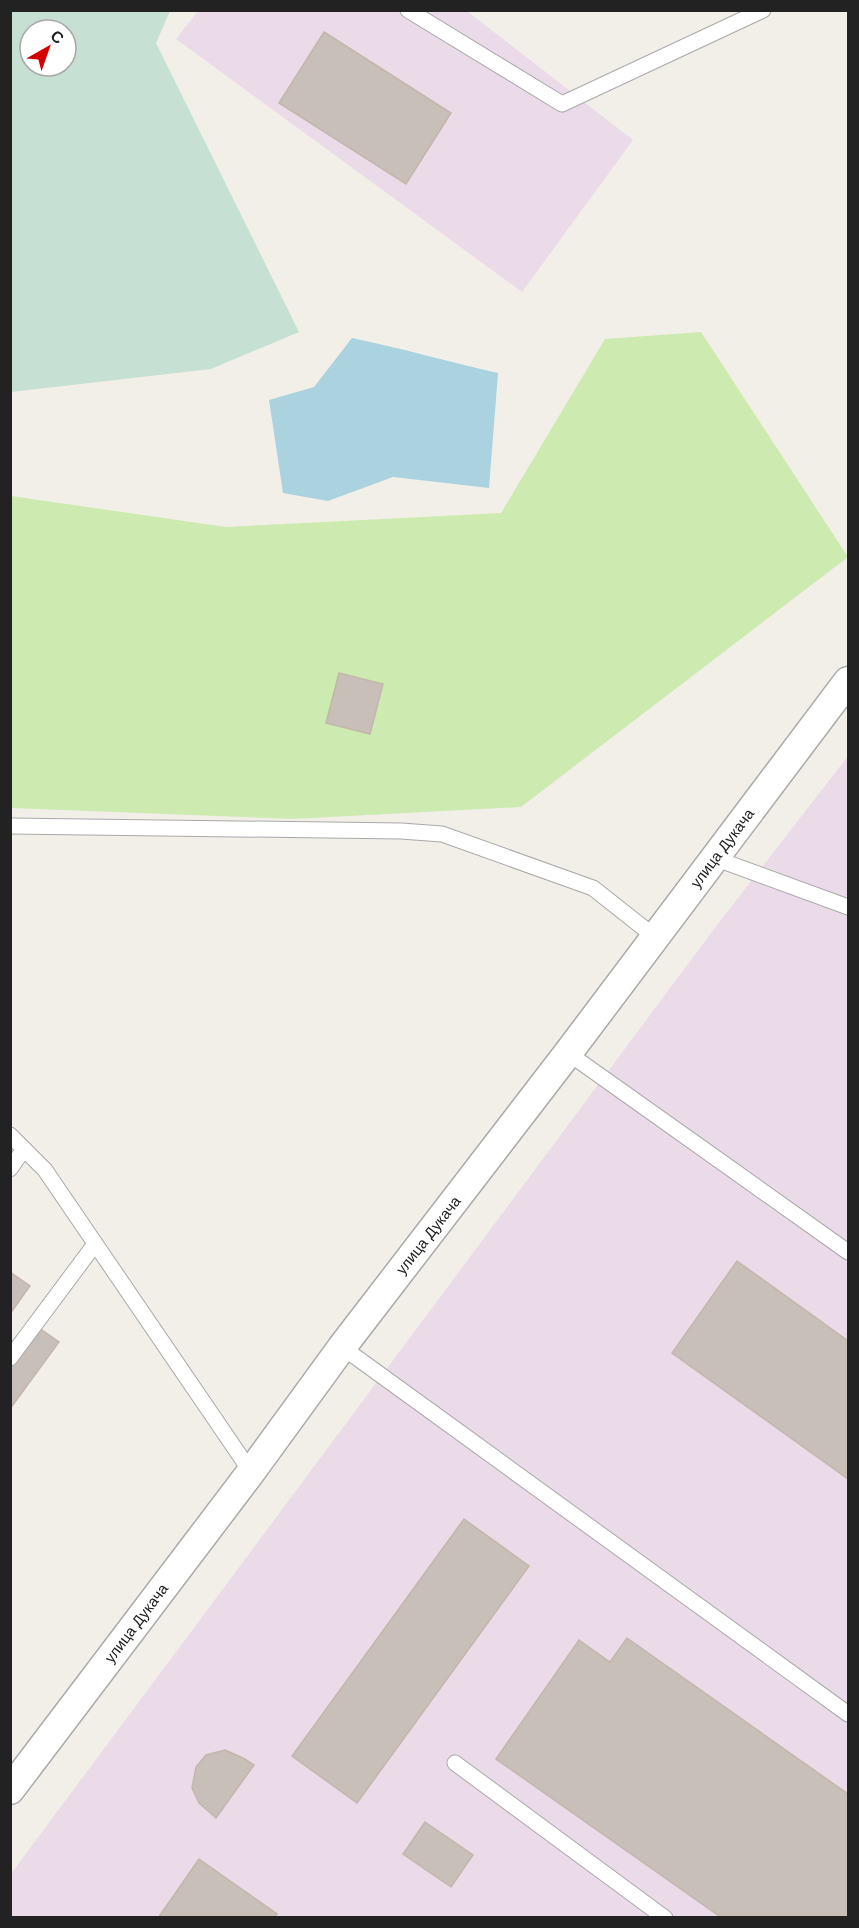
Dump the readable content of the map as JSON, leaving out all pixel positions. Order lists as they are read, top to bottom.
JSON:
{
  "streets": {
    "street": ["улица Дукача"]
  },
  "north": "top right"
}
